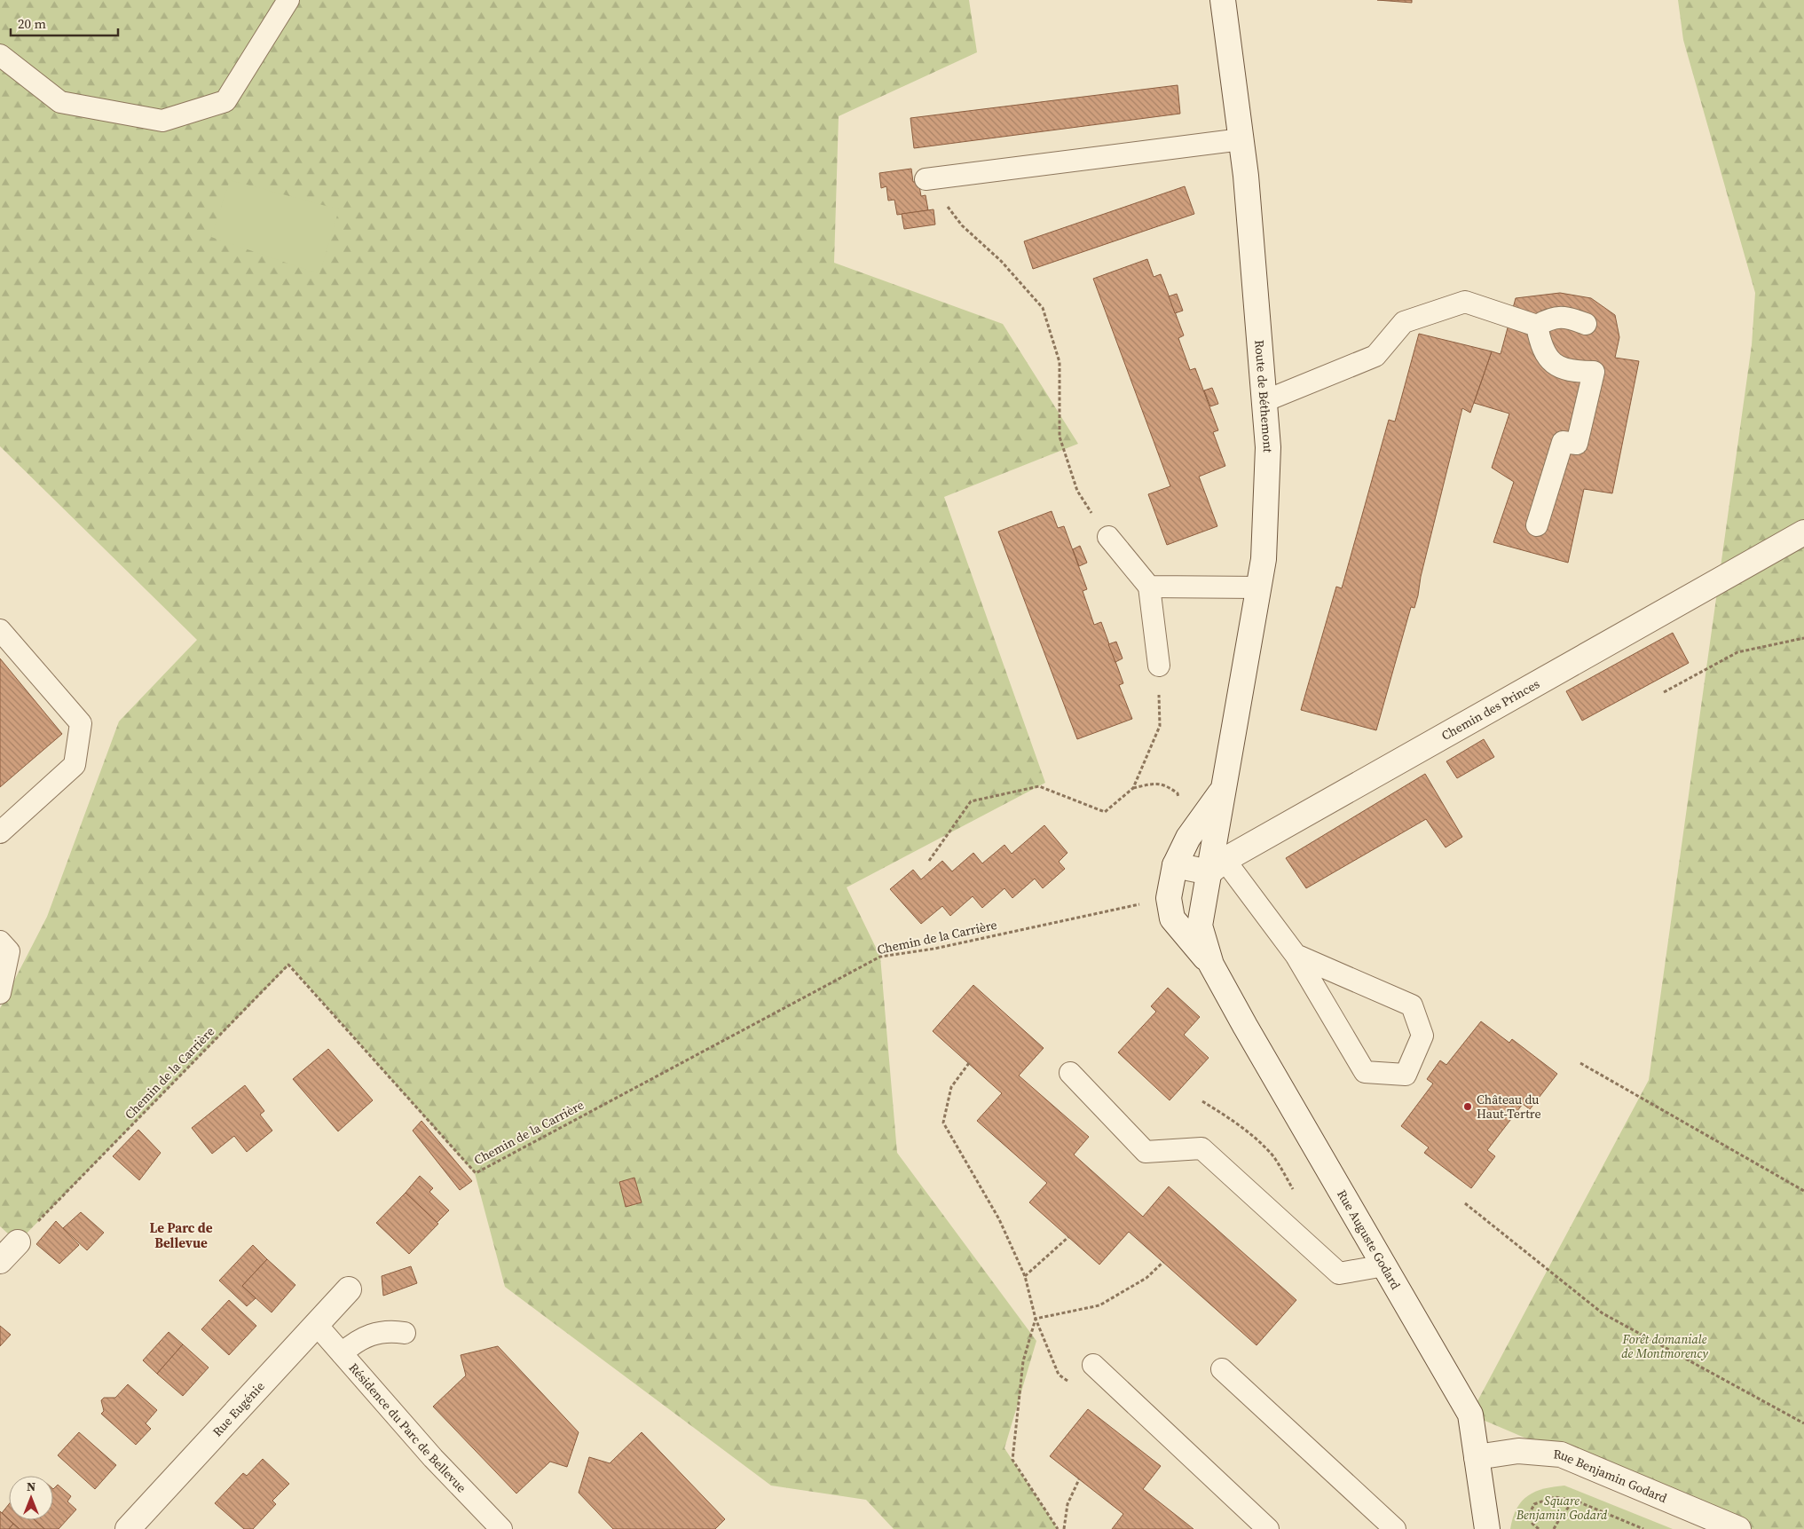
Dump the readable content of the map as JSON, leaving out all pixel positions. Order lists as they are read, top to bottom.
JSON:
{
  "streets": {
    "street": [
      "Route de Béthemont",
      "Chemin des Princes",
      "Rue Auguste Godard",
      "Rue Eugénie",
      "Rue Benjamin Godard"
    ],
    "lane": ["Résidence du Parc de Bellevue"],
    "path": ["Chemin de la Carrière"]
  },
  "crossings": [
    ["Route de Béthemont", "Chemin des Princes"],
    ["Route de Béthemont", "Rue Auguste Godard"],
    ["Rue Auguste Godard", "Rue Benjamin Godard"],
    ["Rue Eugénie", "Résidence du Parc de Bellevue"]
  ],
  "districts": ["Le Parc de Bellevue"],
  "parks": ["Forêt domaniale de Montmorency", "Square Benjamin Godard"],
  "places": ["Château du Haut-Tertre"],
  "scale_bar": "20 m",
  "north": "top"
}
